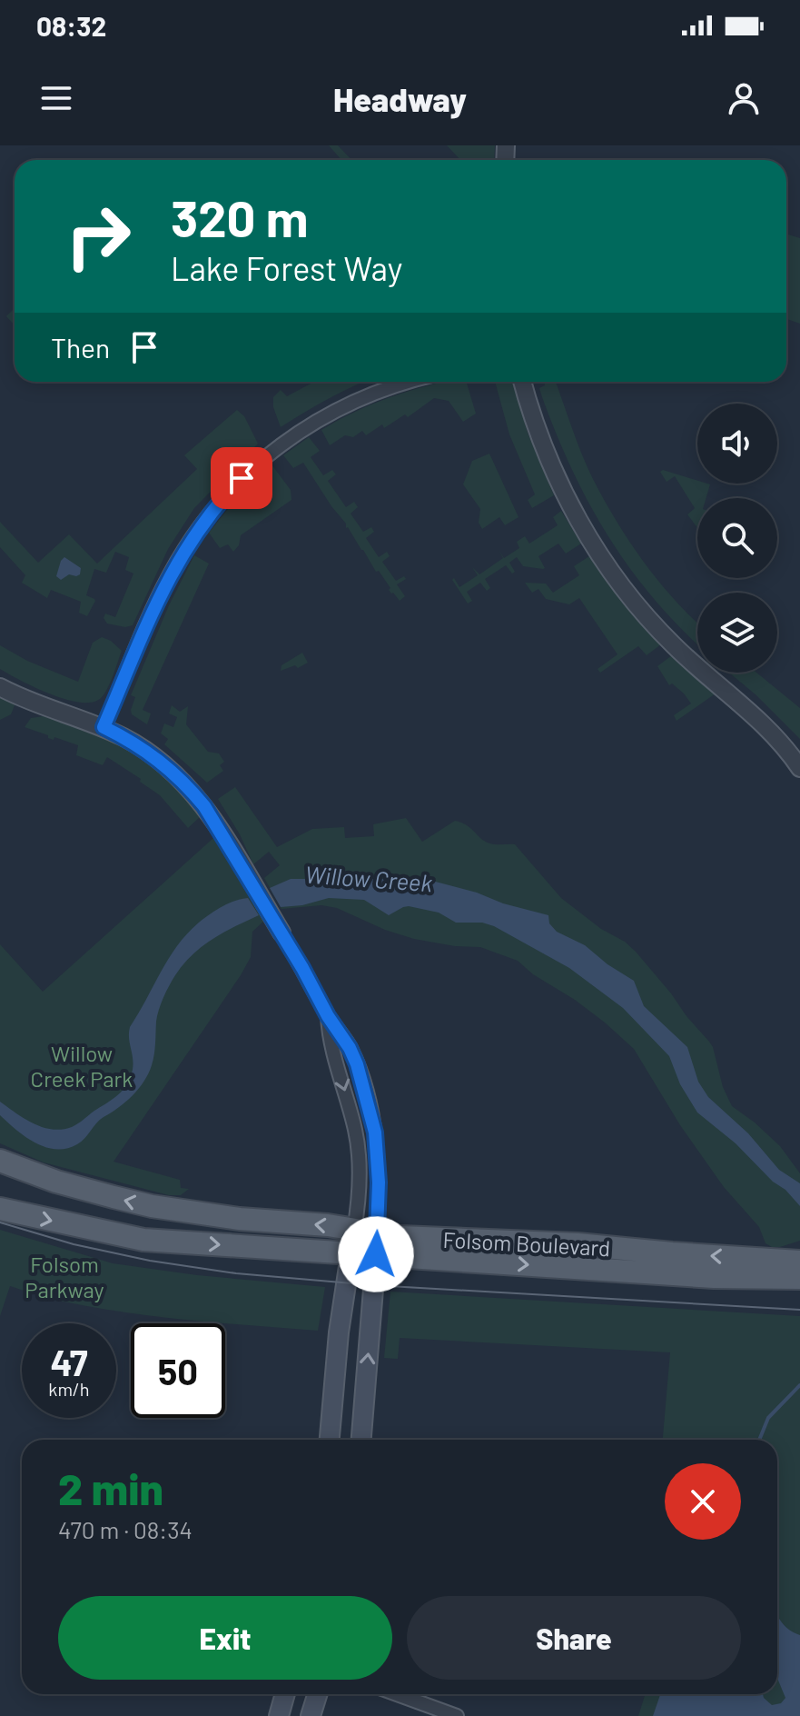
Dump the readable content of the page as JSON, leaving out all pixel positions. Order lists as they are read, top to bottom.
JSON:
{
  "streets": {
    "main road": ["Folsom Boulevard"]
  },
  "water": ["Willow Creek"],
  "parks": ["Willow Creek Park", "Folsom Parkway"],
  "page": {
    "status": "08:32",
    "header": "Headway",
    "turn": ["320 m", "Lake Forest Way"],
    "then": "Then",
    "speed": "47 km/h",
    "limit": "50",
    "heading": ["2 min", "470 m · 08:34"],
    "buttons": ["Exit", "Share"]
  }
}
